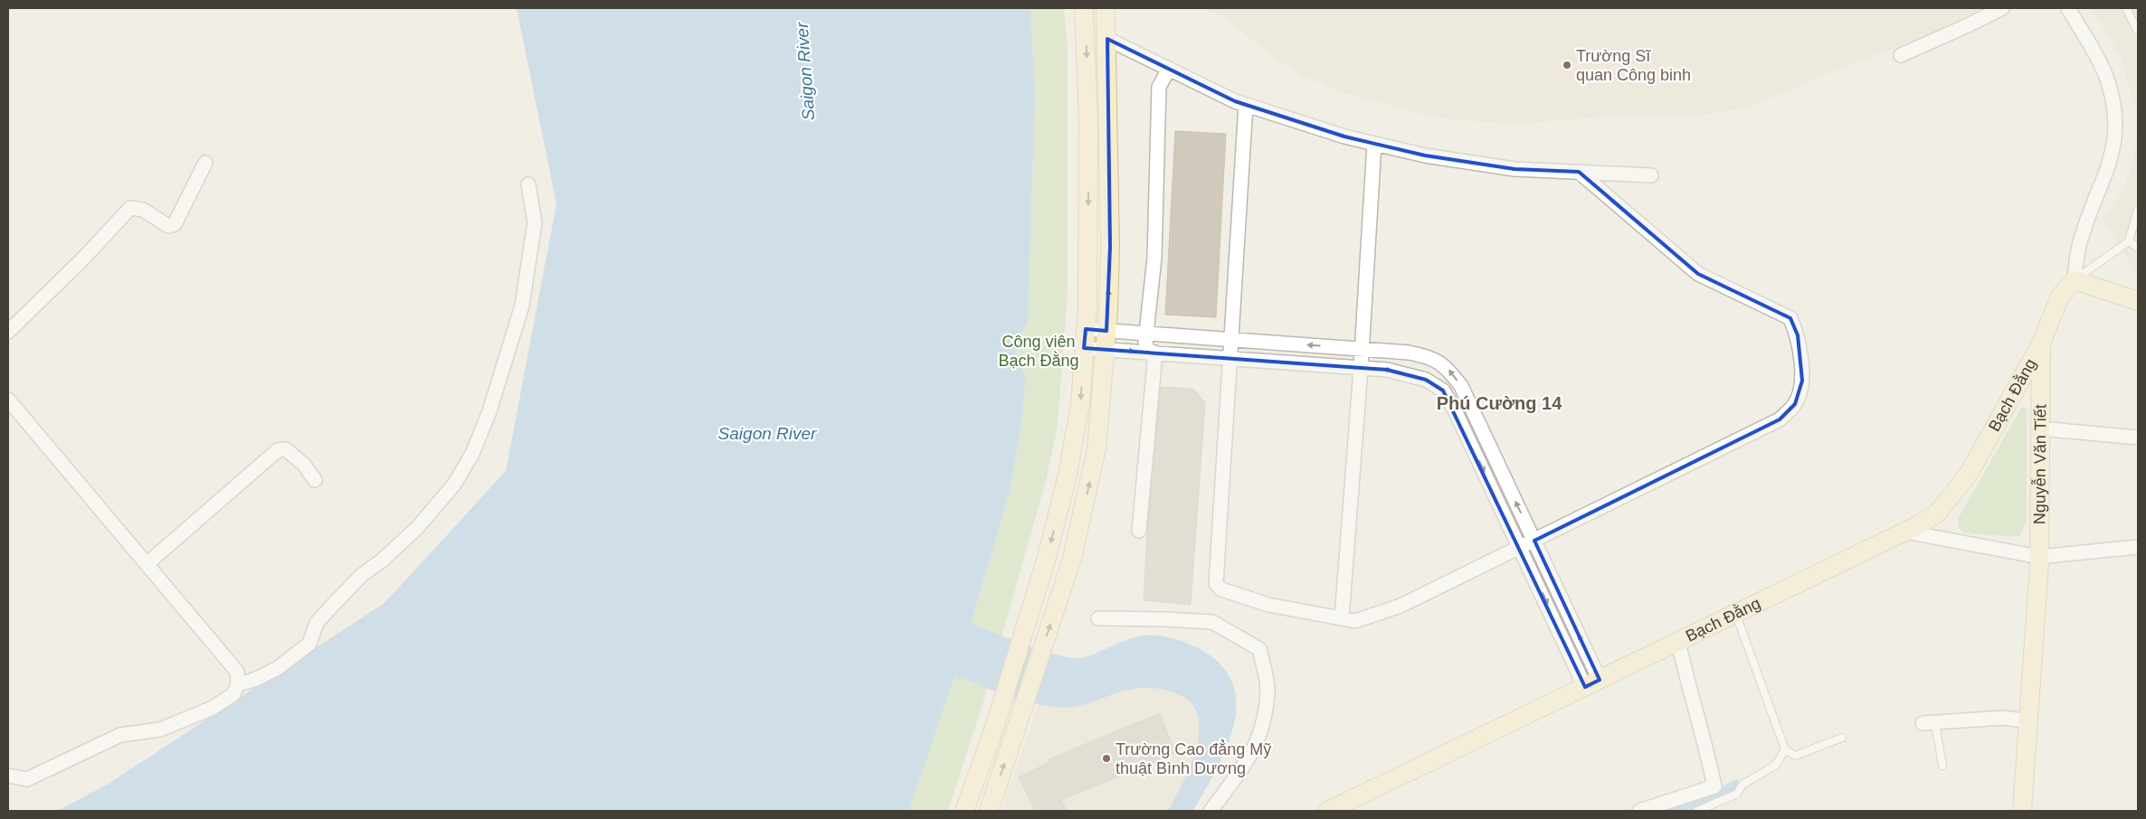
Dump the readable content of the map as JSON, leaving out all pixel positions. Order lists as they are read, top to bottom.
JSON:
{
  "streets": {
    "street": ["Bạch Đằng", "Nguyễn Văn Tiết"]
  },
  "crossings": [
    ["Bạch Đằng", "Nguyễn Văn Tiết"]
  ],
  "districts": ["Phú Cường 14"],
  "water": ["Saigon River"],
  "parks": ["Công viên Bạch Đằng"],
  "places": ["Trường Sĩ quan Công binh", "Trường Cao đẳng Mỹ thuật Bình Dương"]
}
